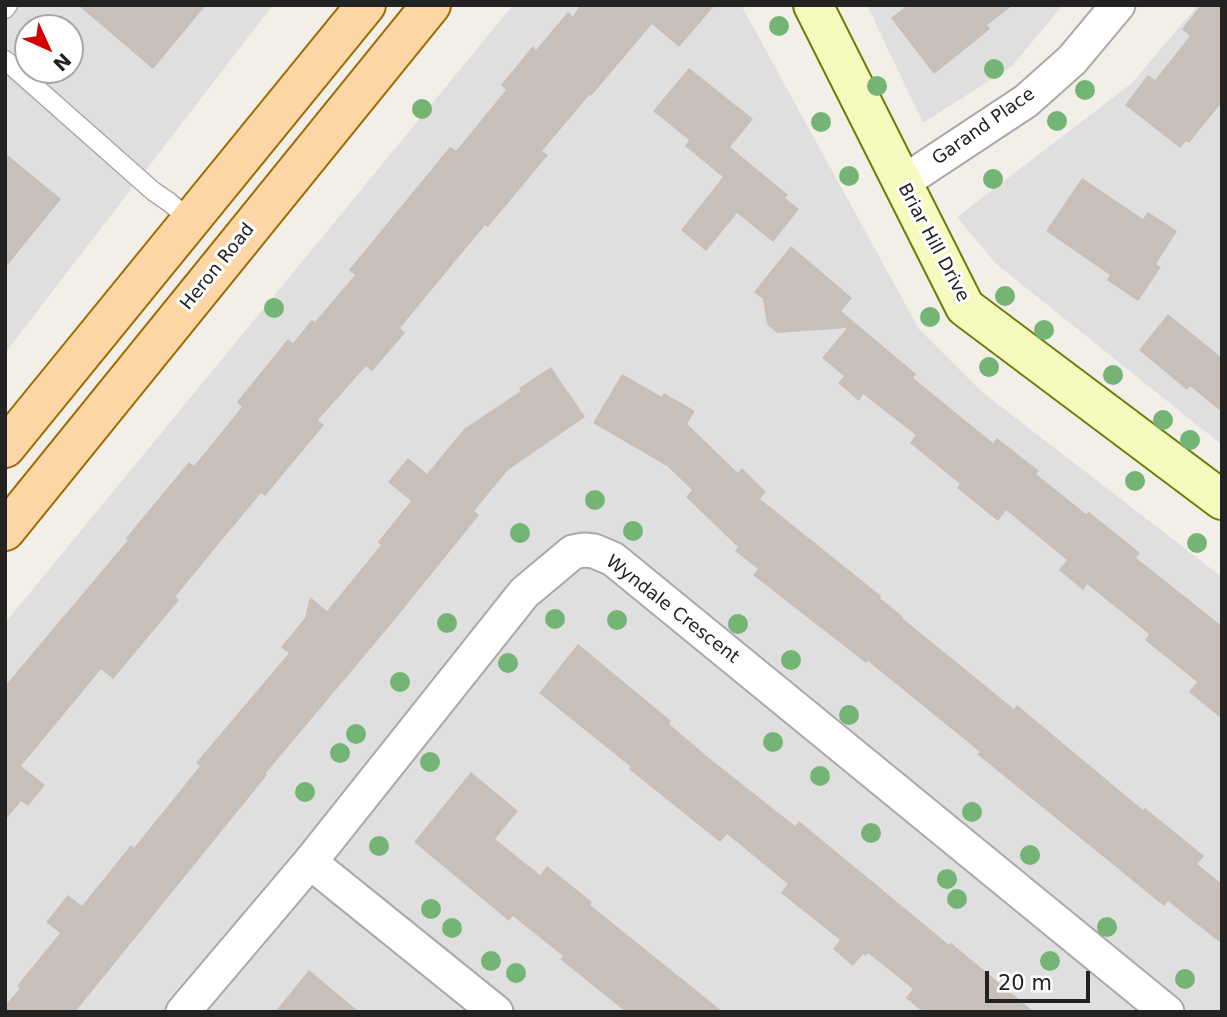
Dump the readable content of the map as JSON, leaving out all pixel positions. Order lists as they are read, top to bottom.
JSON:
{
  "streets": {
    "main road": ["Heron Road"],
    "street": ["Garand Place", "Briar Hill Drive", "Wyndale Crescent"]
  },
  "crossings": [
    ["Garand Place", "Briar Hill Drive"]
  ],
  "scale_bar": "20 m",
  "north": "bottom right"
}
